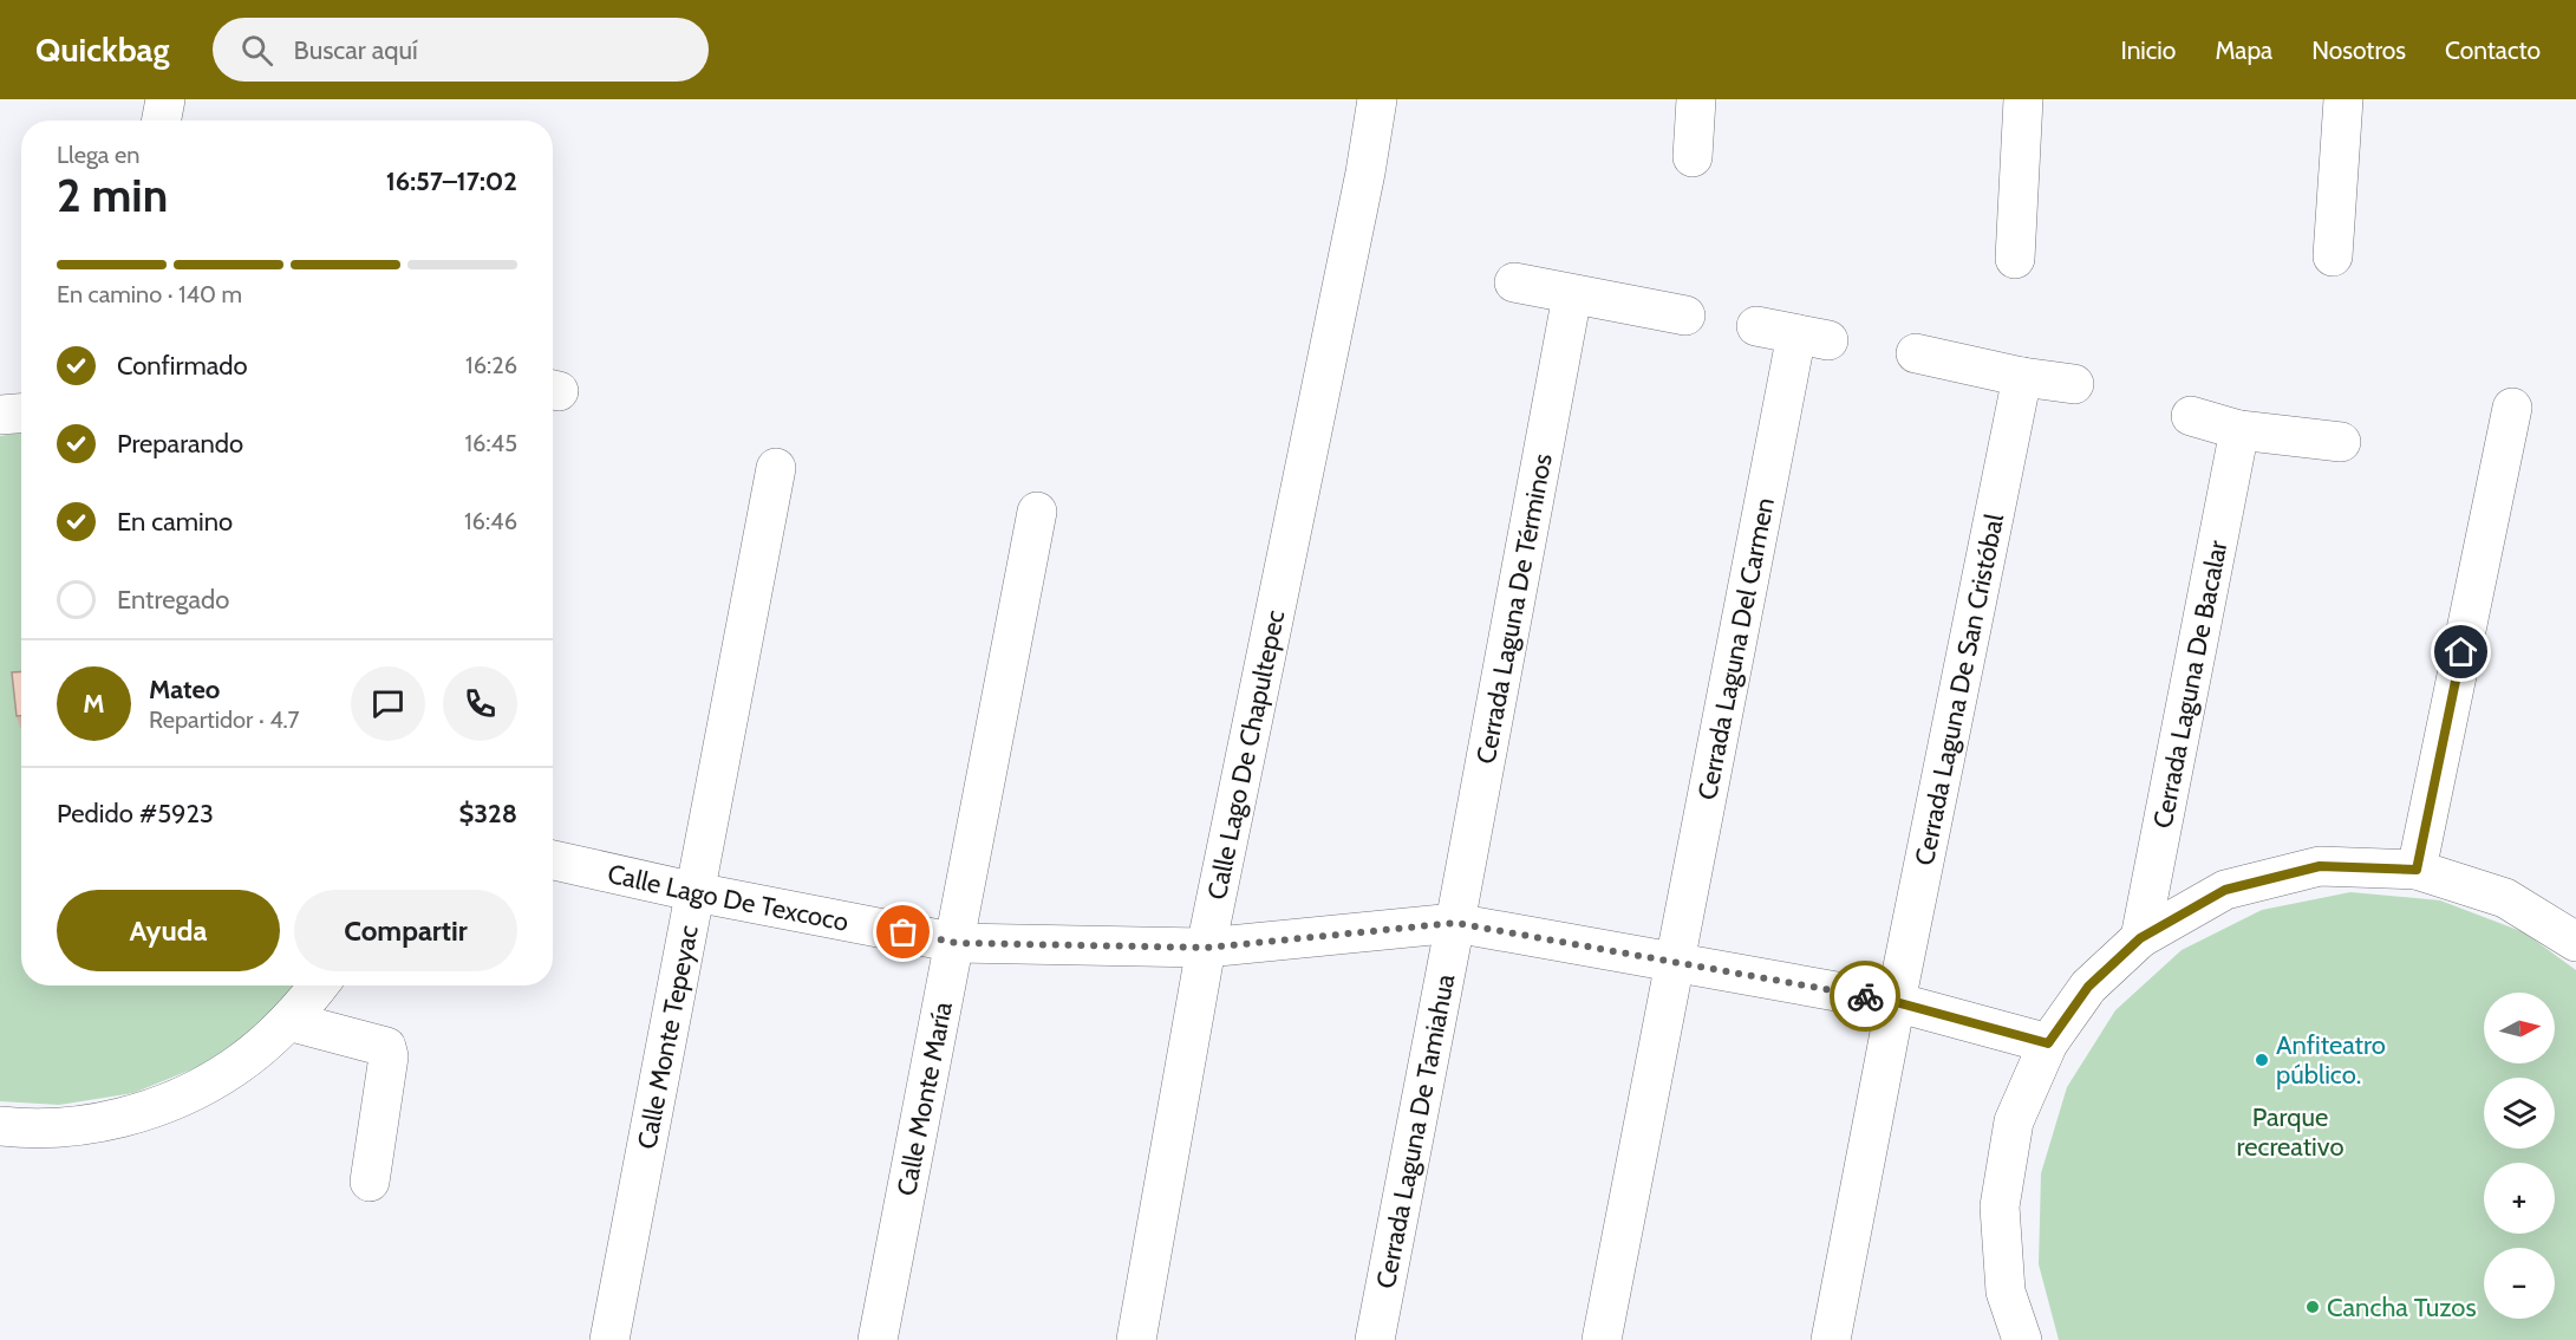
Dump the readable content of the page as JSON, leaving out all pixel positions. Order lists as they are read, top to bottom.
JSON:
{
  "streets": {
    "street": [
      "Cerrada Laguna De Términos",
      "Cerrada Laguna Del Carmen",
      "Cerrada Laguna De Bacalar",
      "Cerrada Laguna De San Cristóbal",
      "Calle Lago De Chapultepec",
      "Calle Lago De Texcoco",
      "Calle Monte Tepeyac",
      "Calle Monte María",
      "Cerrada Laguna De Tamiahua"
    ]
  },
  "crossings": [
    ["Cerrada Laguna De Términos", "Calle Lago De Texcoco"],
    ["Cerrada Laguna De Términos", "Cerrada Laguna De Tamiahua"],
    ["Cerrada Laguna Del Carmen", "Calle Lago De Texcoco"],
    ["Cerrada Laguna De San Cristóbal", "Calle Lago De Texcoco"],
    ["Calle Lago De Chapultepec", "Calle Lago De Texcoco"],
    ["Calle Lago De Texcoco", "Calle Monte Tepeyac"],
    ["Calle Lago De Texcoco", "Calle Monte María"],
    ["Calle Lago De Texcoco", "Cerrada Laguna De Tamiahua"]
  ],
  "parks": ["Parque recreativo"],
  "places": ["Anfiteatro público.", "Cancha Tuzos"],
  "north": "right",
  "page": {
    "header": "Quickbag",
    "search": "Buscar aquí",
    "nav": [
      "Inicio",
      "Mapa",
      "Nosotros",
      "Contacto"
    ],
    "heading": ["2 min", "Llega en", "16:57–17:02"],
    "panel": [
      "Mateo",
      "Repartidor · 4.7",
      "Pedido #5923",
      "$328"
    ],
    "bar": "En camino · 140 m",
    "list": [
      ["Confirmado", "16:26"],
      ["Preparando", "16:45"],
      ["En camino", "16:46"],
      "Entregado"
    ],
    "round": "M",
    "buttons": ["Ayuda", "Compartir"],
    "map_buttons": ["+", "−"]
  }
}
